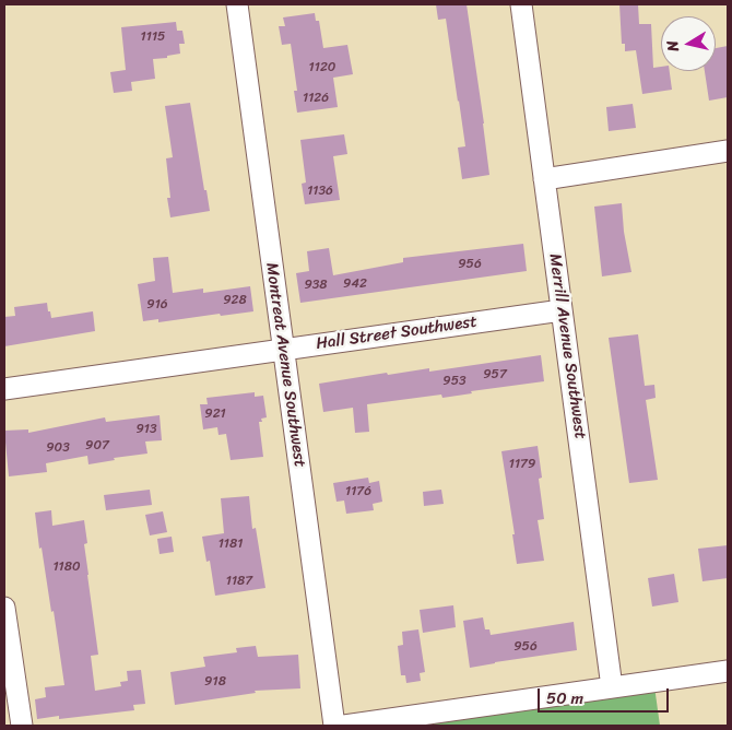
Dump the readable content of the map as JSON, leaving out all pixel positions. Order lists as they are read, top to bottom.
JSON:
{
  "streets": {
    "street": ["Hall Street Southwest", "Merrill Avenue Southwest", "Montreat Avenue Southwest"]
  },
  "crossings": [
    ["Hall Street Southwest", "Merrill Avenue Southwest"],
    ["Hall Street Southwest", "Montreat Avenue Southwest"]
  ],
  "house_numbers": [
    "1115",
    "1120",
    "1126",
    "1136",
    "956",
    "942",
    "938",
    "928",
    "916",
    "957",
    "953",
    "921",
    "913",
    "907",
    "903",
    "1179",
    "1176",
    "1181",
    "1180",
    "1187",
    "956",
    "918"
  ],
  "scale_bar": "50 m",
  "north": "left"
}
